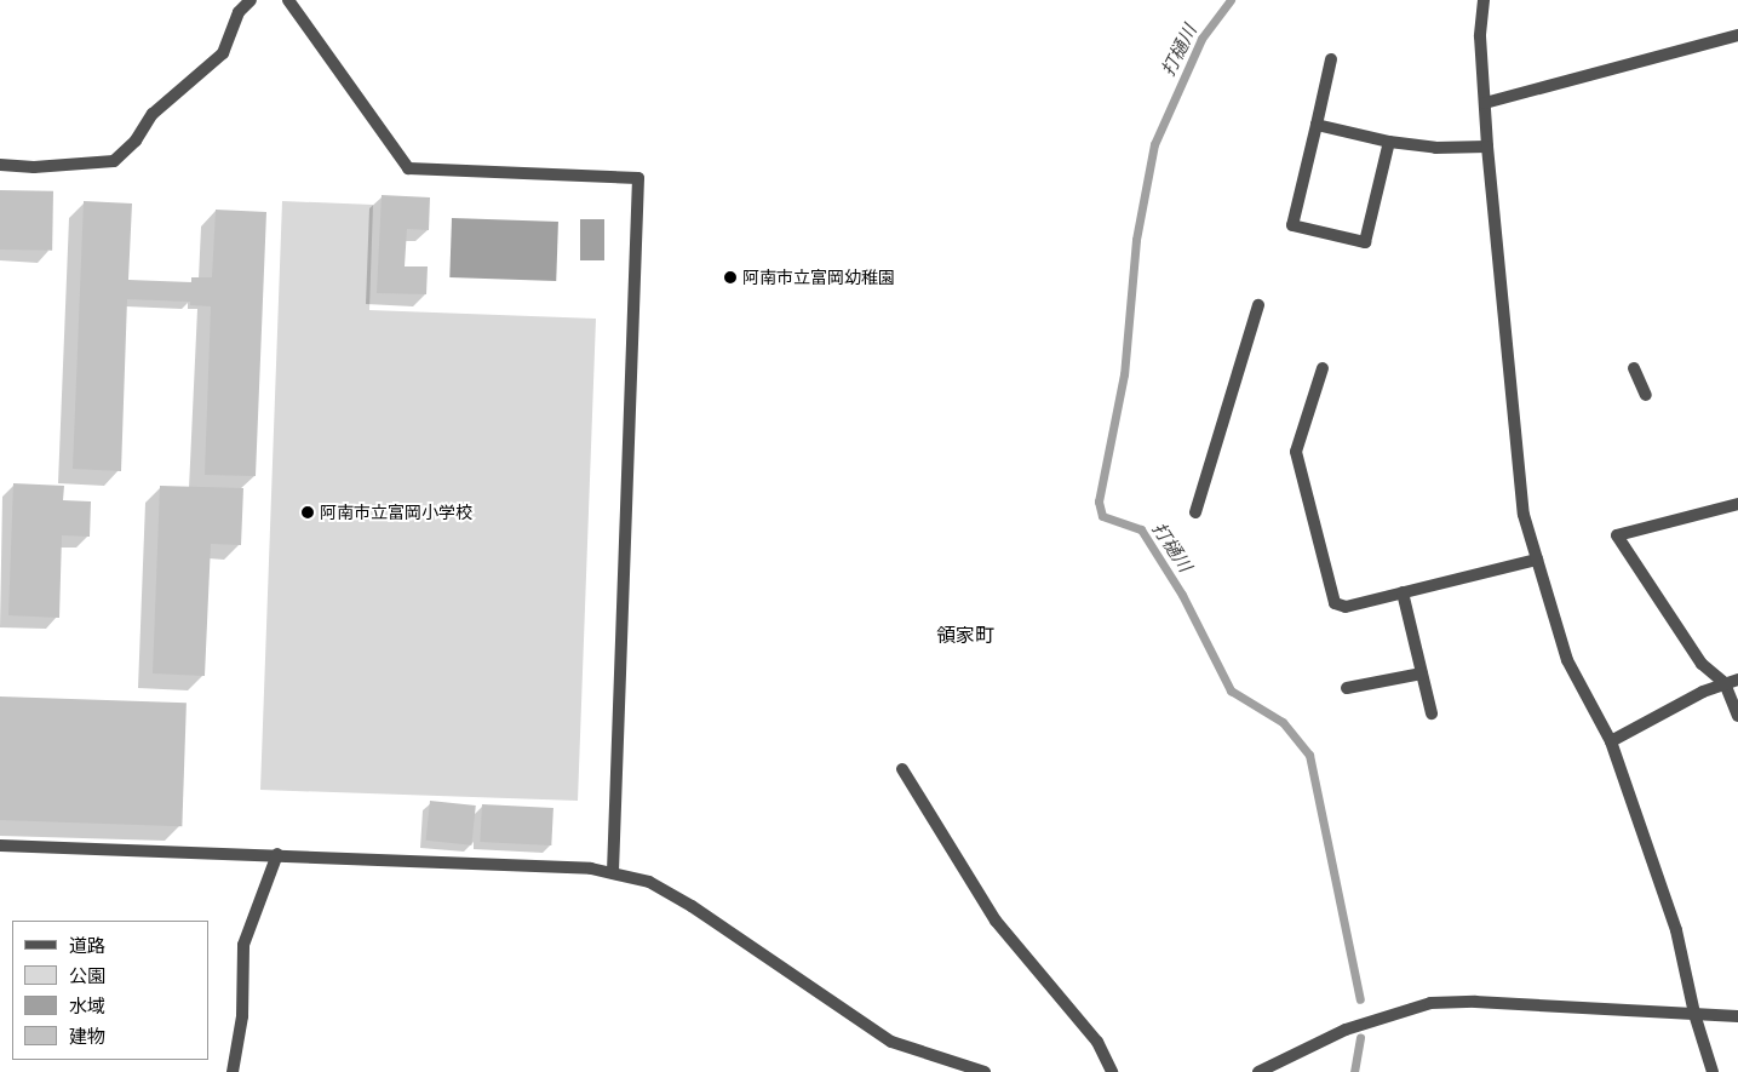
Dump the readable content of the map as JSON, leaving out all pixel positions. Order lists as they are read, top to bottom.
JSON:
{
  "districts": ["領家町"],
  "water": ["打樋川"],
  "places": ["阿南市立富岡幼稚園", "阿南市立富岡小学校"],
  "legend": [
    "道路",
    "公園",
    "水域",
    "建物"
  ]
}
